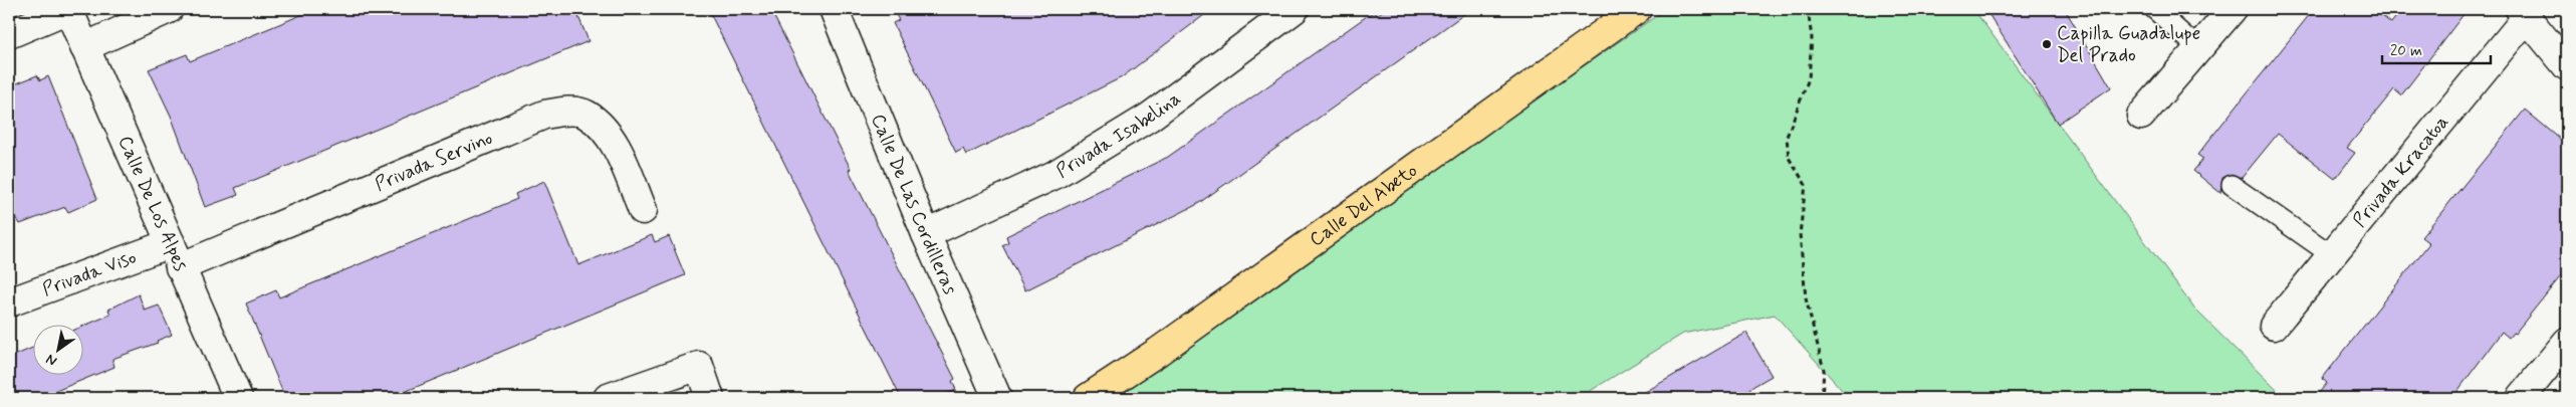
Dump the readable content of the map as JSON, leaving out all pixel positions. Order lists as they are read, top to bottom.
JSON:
{
  "streets": {
    "main road": ["Calle Del Abeto"],
    "street": [
      "Privada Isabelina",
      "Privada Servino",
      "Privada Kracatoa",
      "Calle De Los Alpes",
      "Calle De Las Cordilleras",
      "Privada Viso"
    ]
  },
  "crossings": [
    ["Privada Isabelina", "Calle De Las Cordilleras"],
    ["Privada Servino", "Calle De Los Alpes"],
    ["Privada Servino", "Privada Viso"],
    ["Calle De Los Alpes", "Privada Viso"]
  ],
  "places": ["Capilla Guadalupe Del Prado"],
  "scale_bar": "20 m",
  "north": "bottom left"
}
